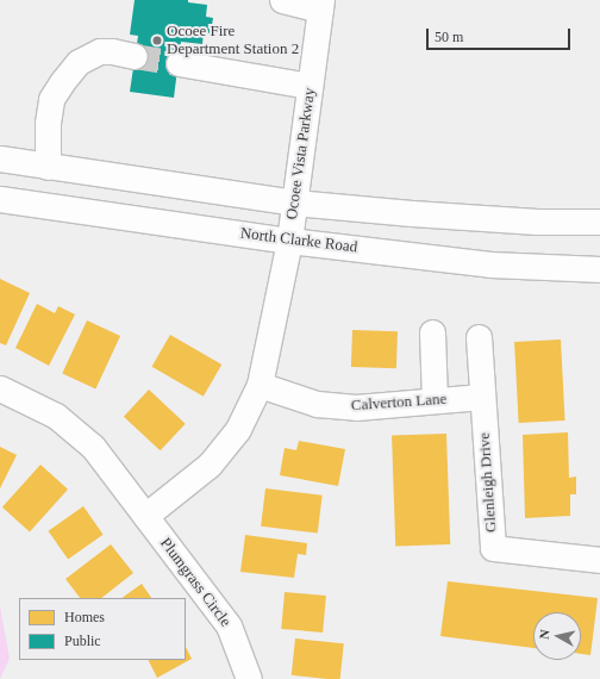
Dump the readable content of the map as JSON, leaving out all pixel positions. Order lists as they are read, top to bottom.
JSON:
{
  "streets": {
    "street": [
      "Ocoee Vista Parkway",
      "North Clarke Road",
      "Calverton Lane",
      "Glenleigh Drive",
      "Plumgrass Circle"
    ]
  },
  "crossings": [
    ["Ocoee Vista Parkway", "North Clarke Road"],
    ["Ocoee Vista Parkway", "Calverton Lane"],
    ["Ocoee Vista Parkway", "Plumgrass Circle"],
    ["Calverton Lane", "Glenleigh Drive"]
  ],
  "places": ["Ocoee Fire Department Station 2"],
  "legend": ["Homes", "Public"],
  "scale_bar": "50 m",
  "north": "left"
}
